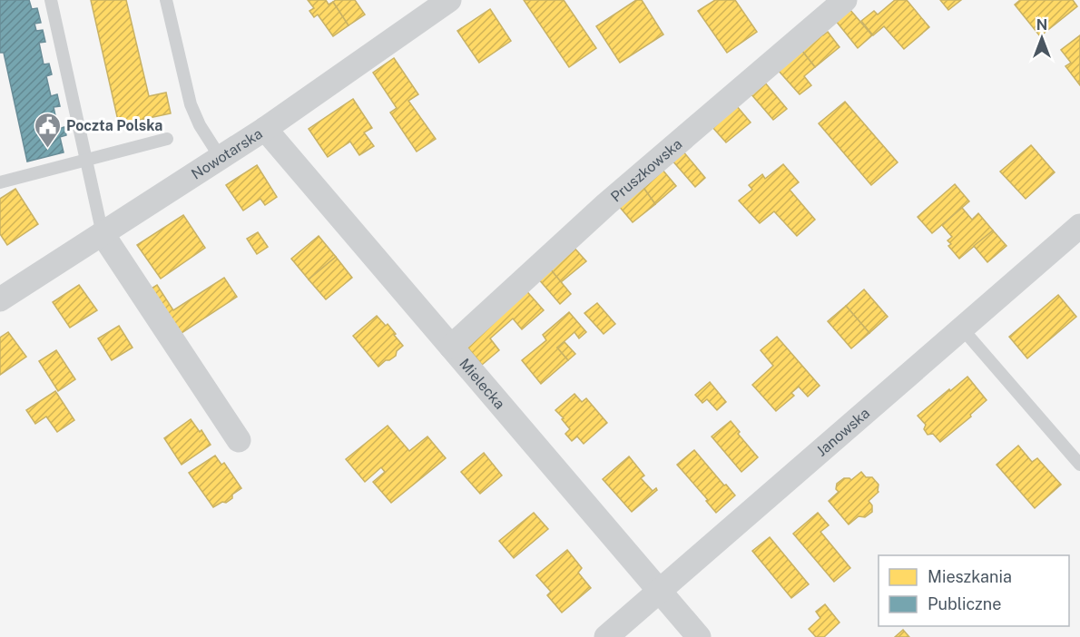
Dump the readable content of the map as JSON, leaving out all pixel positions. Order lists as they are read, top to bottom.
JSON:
{
  "streets": {
    "street": [
      "Nowotarska",
      "Pruszkowska",
      "Mielecka",
      "Janowska"
    ]
  },
  "crossings": [
    ["Nowotarska", "Mielecka"],
    ["Pruszkowska", "Mielecka"],
    ["Mielecka", "Janowska"]
  ],
  "places": {
    "public building": ["Poczta Polska"]
  },
  "legend": ["Mieszkania", "Publiczne"],
  "north": "top"
}
